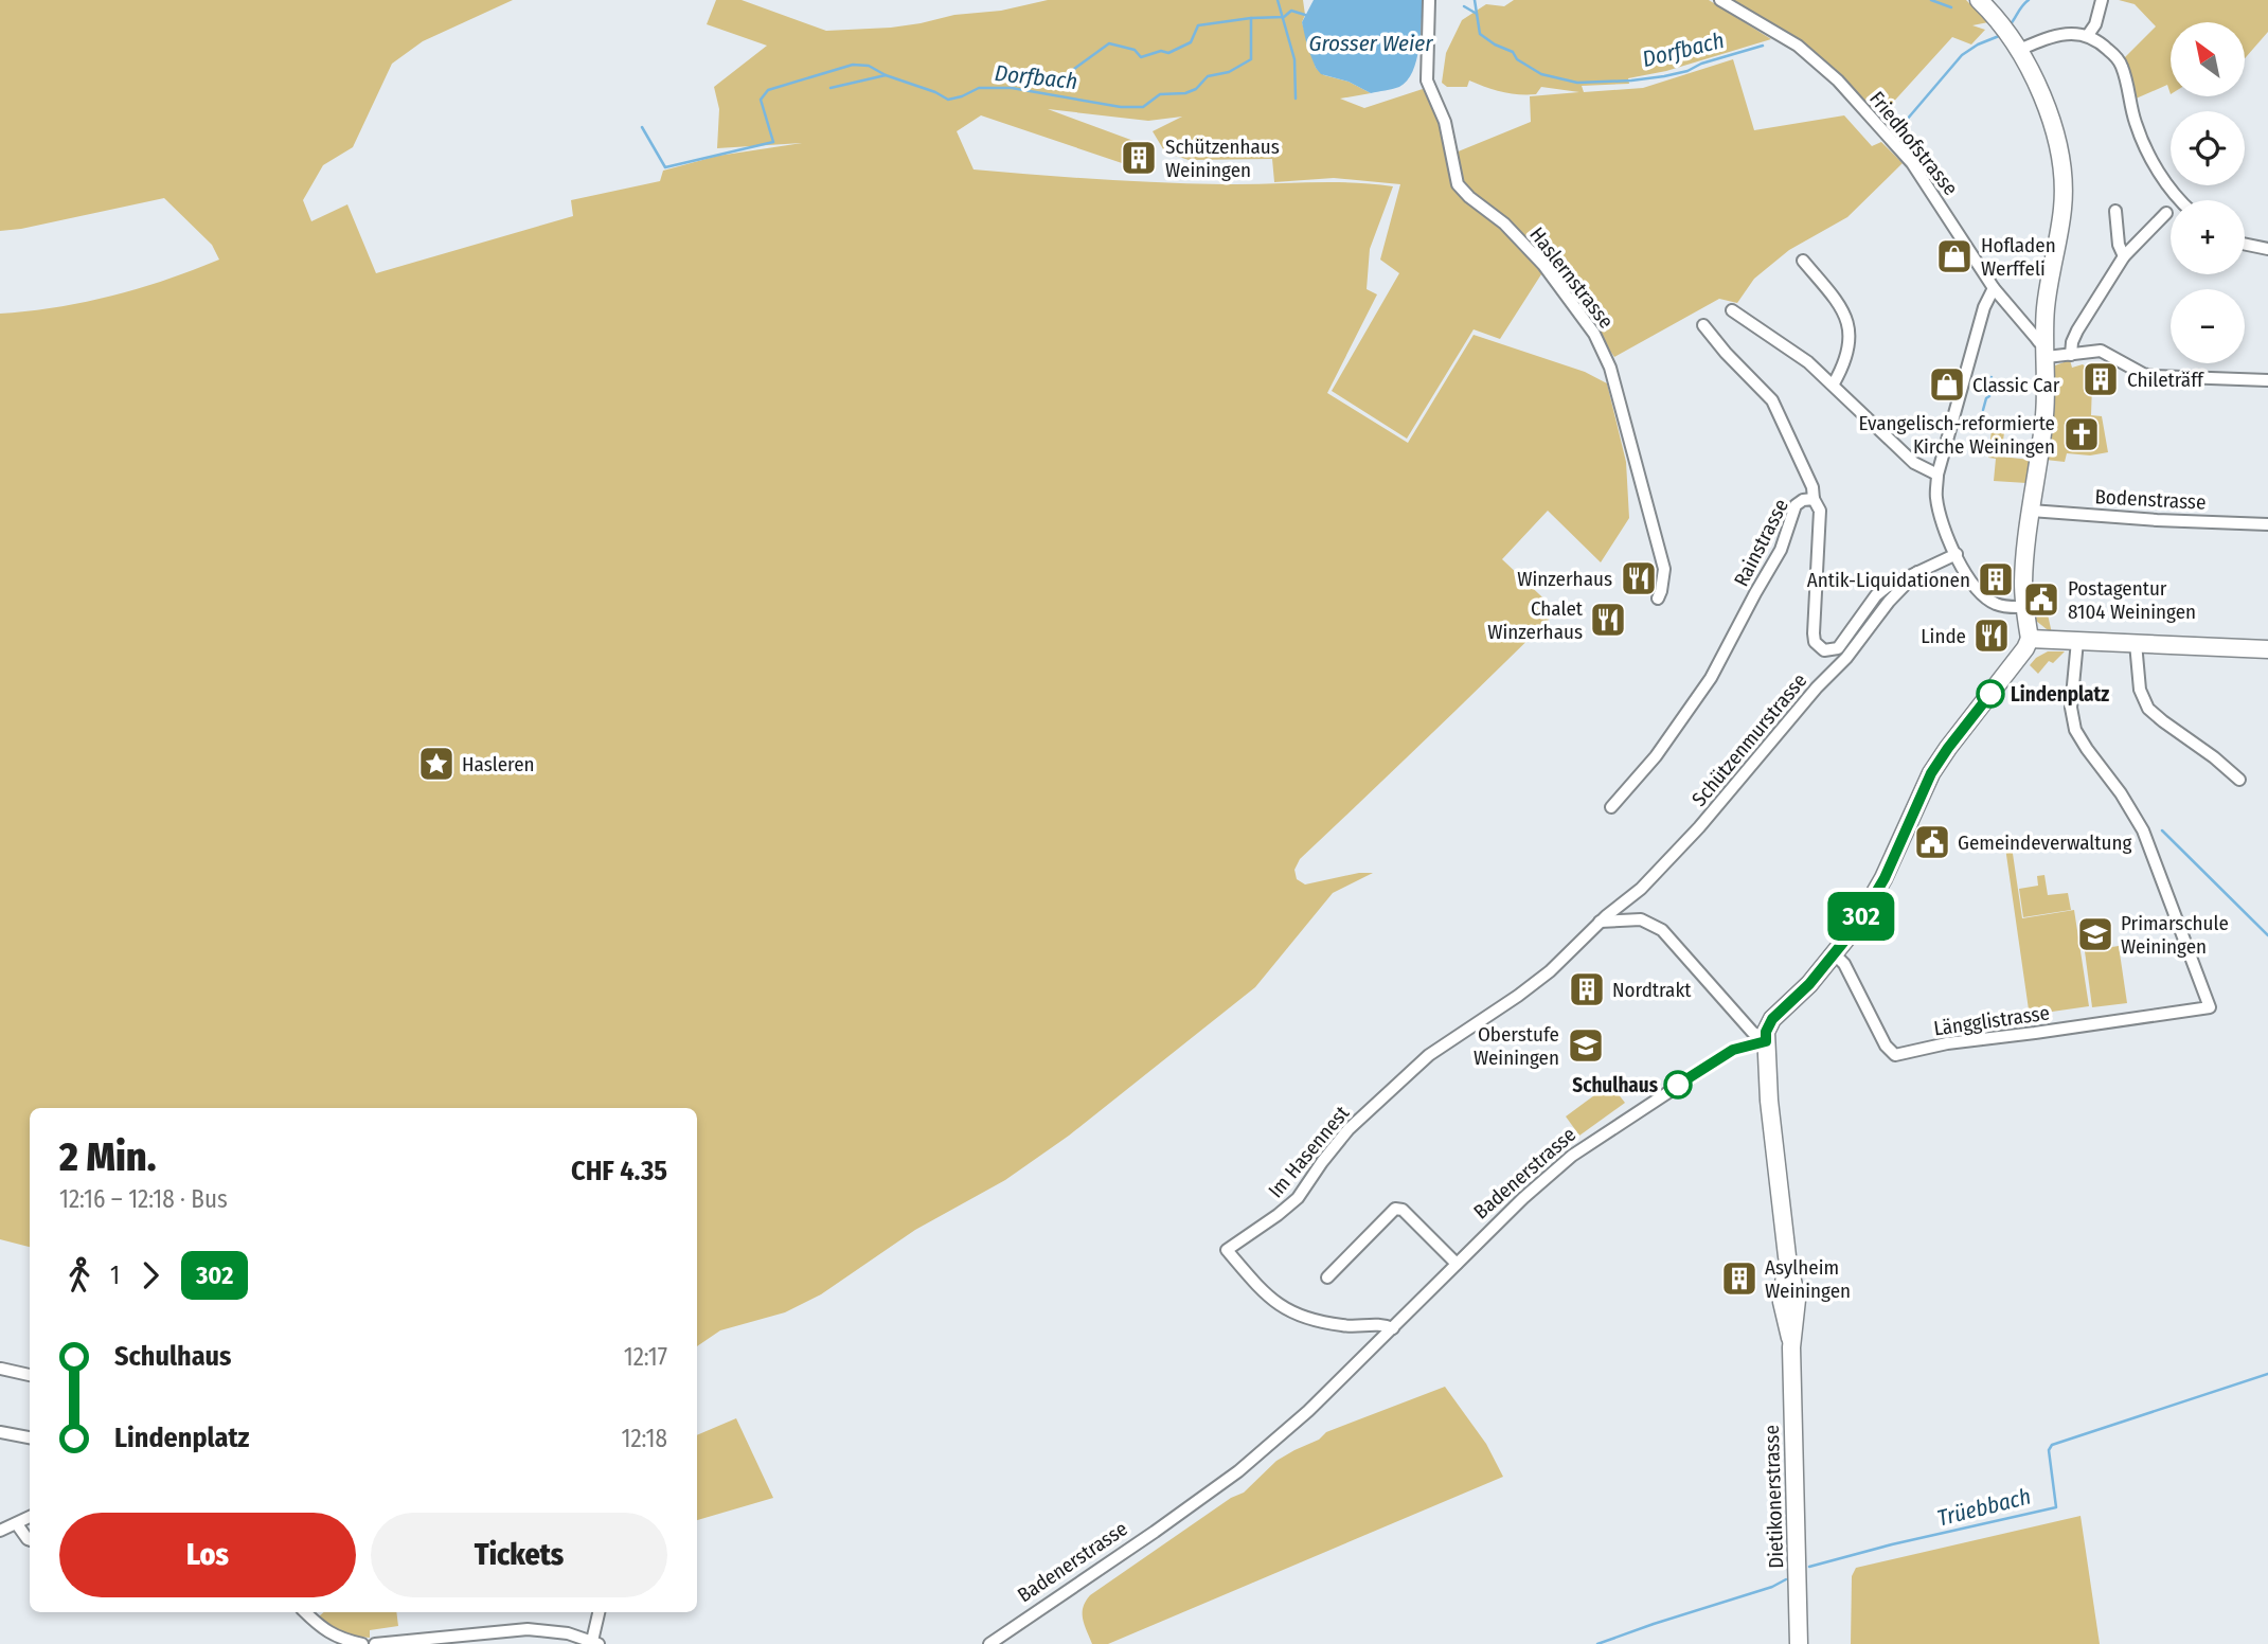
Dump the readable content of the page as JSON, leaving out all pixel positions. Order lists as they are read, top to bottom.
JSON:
{
  "streets": {
    "street": [
      "Friedhofstrasse",
      "Haslernstrasse",
      "Bodenstrasse",
      "Rainstrasse",
      "Schützenmurstrasse",
      "Längglistrasse",
      "Im Hasennest",
      "Badenerstrasse",
      "Dietikonerstrasse"
    ]
  },
  "crossings": [
    ["Rainstrasse", "Schützenmurstrasse"],
    ["Schützenmurstrasse", "Im Hasennest"],
    ["Im Hasennest", "Badenerstrasse"],
    ["Badenerstrasse", "Dietikonerstrasse"]
  ],
  "water": ["Grosser Weier", "Dorfbach", "Trüebbach"],
  "places": {
    "building": [
      "Schützenhaus Weiningen",
      "Chileträff",
      "Antik-Liquidationen",
      "Nordtrakt",
      "Asylheim Weiningen"
    ],
    "shop": ["Hofladen Werffeli", "Classic Car"],
    "church": ["Evangelisch-reformierte Kirche Weiningen"],
    "restaurant": ["Winzerhaus", "Chalet Winzerhaus", "Linde"],
    "public building": ["Postagentur 8104 Weiningen", "Gemeindeverwaltung"],
    "other": ["Lindenplatz", "Schulhaus"],
    "place": ["Hasleren"],
    "school or university": ["Primarschule Weiningen", "Oberstufe Weiningen"]
  },
  "lines": ["bus line 302"],
  "north": "top left",
  "page": {
    "on_map": "302",
    "map_buttons": ["+", "−"],
    "heading": ["2 Min.", "12:16 – 12:18 · Bus", "CHF 4.35"],
    "legs": ["1", "302"],
    "list": [
      {
        "name": "Schulhaus",
        "value": "12:17"
      },
      {
        "name": "Lindenplatz",
        "value": "12:18"
      }
    ],
    "buttons": ["Los", "Tickets"]
  }
}
